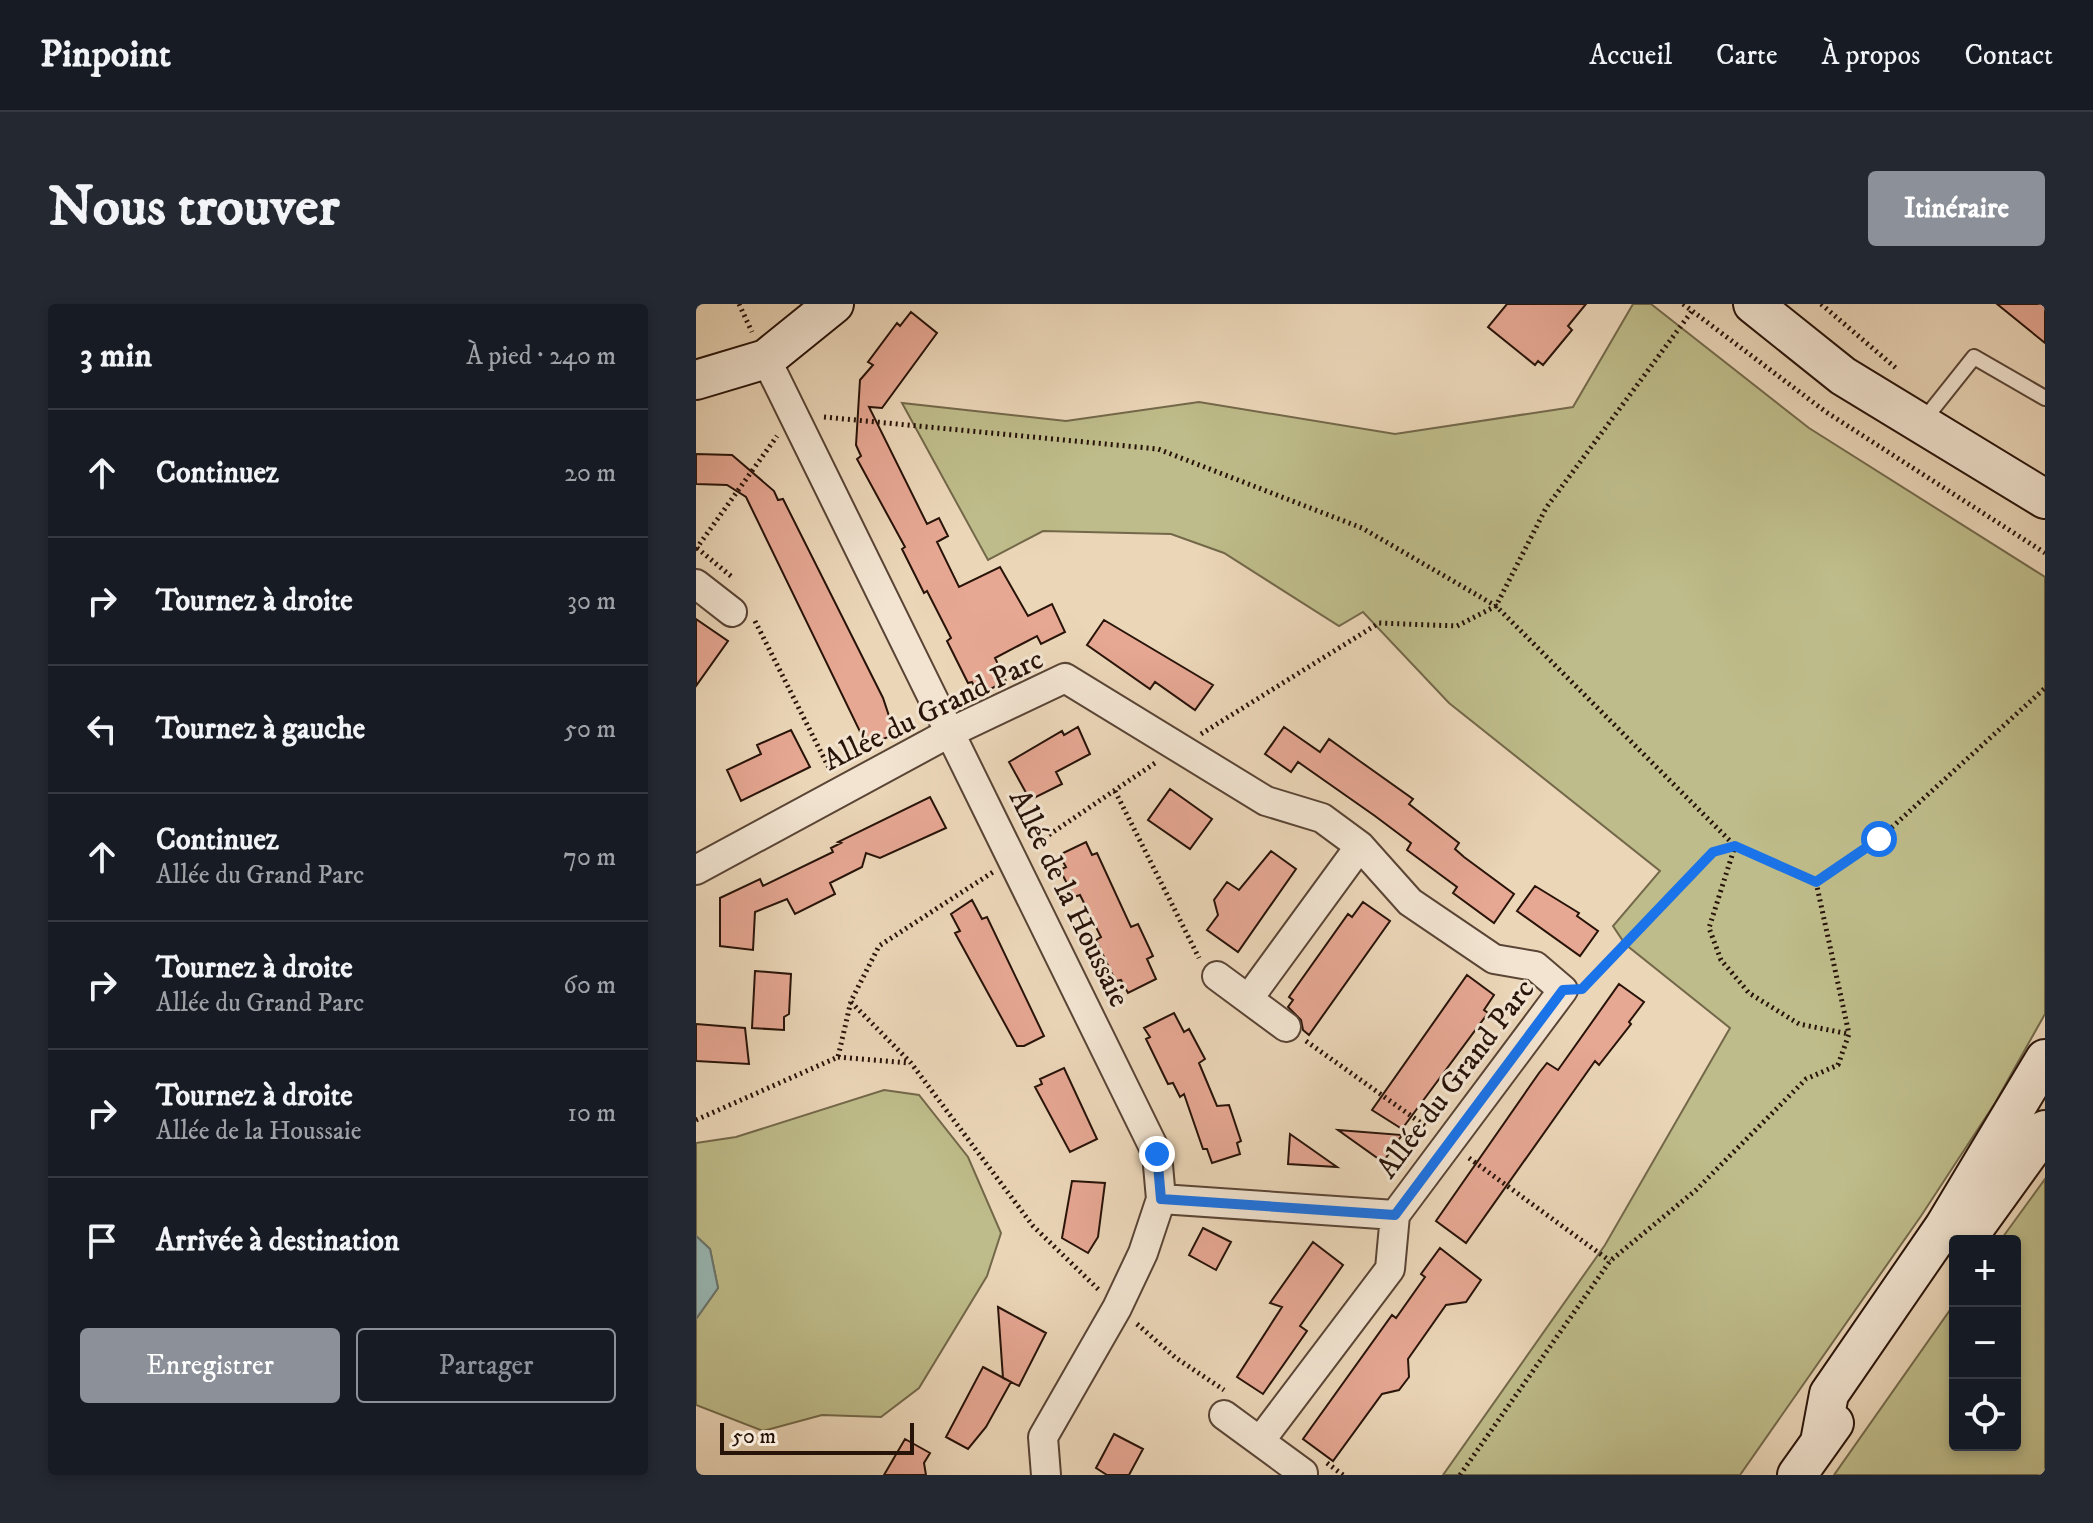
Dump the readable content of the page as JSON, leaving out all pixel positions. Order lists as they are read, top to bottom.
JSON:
{
  "streets": {
    "street": ["Allée du Grand Parc", "Allée de la Houssaie"]
  },
  "crossings": [
    ["Allée du Grand Parc", "Allée de la Houssaie"]
  ],
  "scale_bar": "50 m",
  "page": {
    "header": "Pinpoint",
    "nav": [
      "Accueil",
      "Carte",
      "À propos",
      "Contact"
    ],
    "buttons": [
      "Itinéraire",
      ["Enregistrer", "Partager"]
    ],
    "title": "Nous trouver",
    "heading": ["3 min", "À pied · 240 m"],
    "list": [
      ["Continuez", "20 m"],
      ["Tournez à droite", "30 m"],
      ["Tournez à gauche", "50 m"],
      ["Continuez", "Allée du Grand Parc", "70 m"],
      ["Tournez à droite", "Allée du Grand Parc", "60 m"],
      ["Tournez à droite", "Allée de la Houssaie", "10 m"],
      "Arrivée à destination"
    ],
    "map_buttons": ["+", "−"],
    "scale": "50 m"
  }
}
